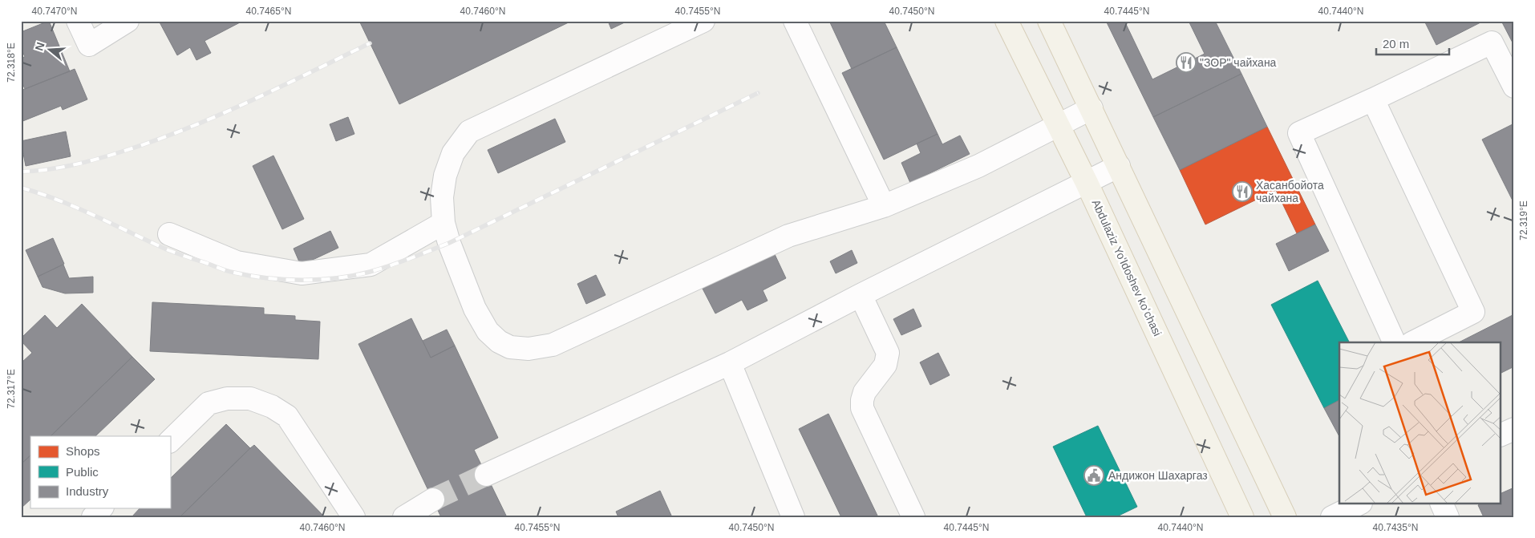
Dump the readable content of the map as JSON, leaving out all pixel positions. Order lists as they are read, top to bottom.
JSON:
{
  "streets": {
    "main road": ["Abdulaziz Yoʻldoshev koʻchasi"]
  },
  "places": {
    "restaurant": ["\"ЗОР\" чайхана", "Хасанбойота чайхана"],
    "public building": ["Андижон Шахаргаз"]
  },
  "legend": ["Shops", "Public", "Industry"],
  "scale_bar": "20 m",
  "north": "left",
  "coordinates": [
    "40.7470°N",
    "40.7465°N",
    "40.7460°N",
    "40.7455°N",
    "40.7450°N",
    "40.7445°N",
    "40.7440°N",
    "72.318°E",
    "72.319°E",
    "72.317°E",
    "40.7435°N"
  ]
}
